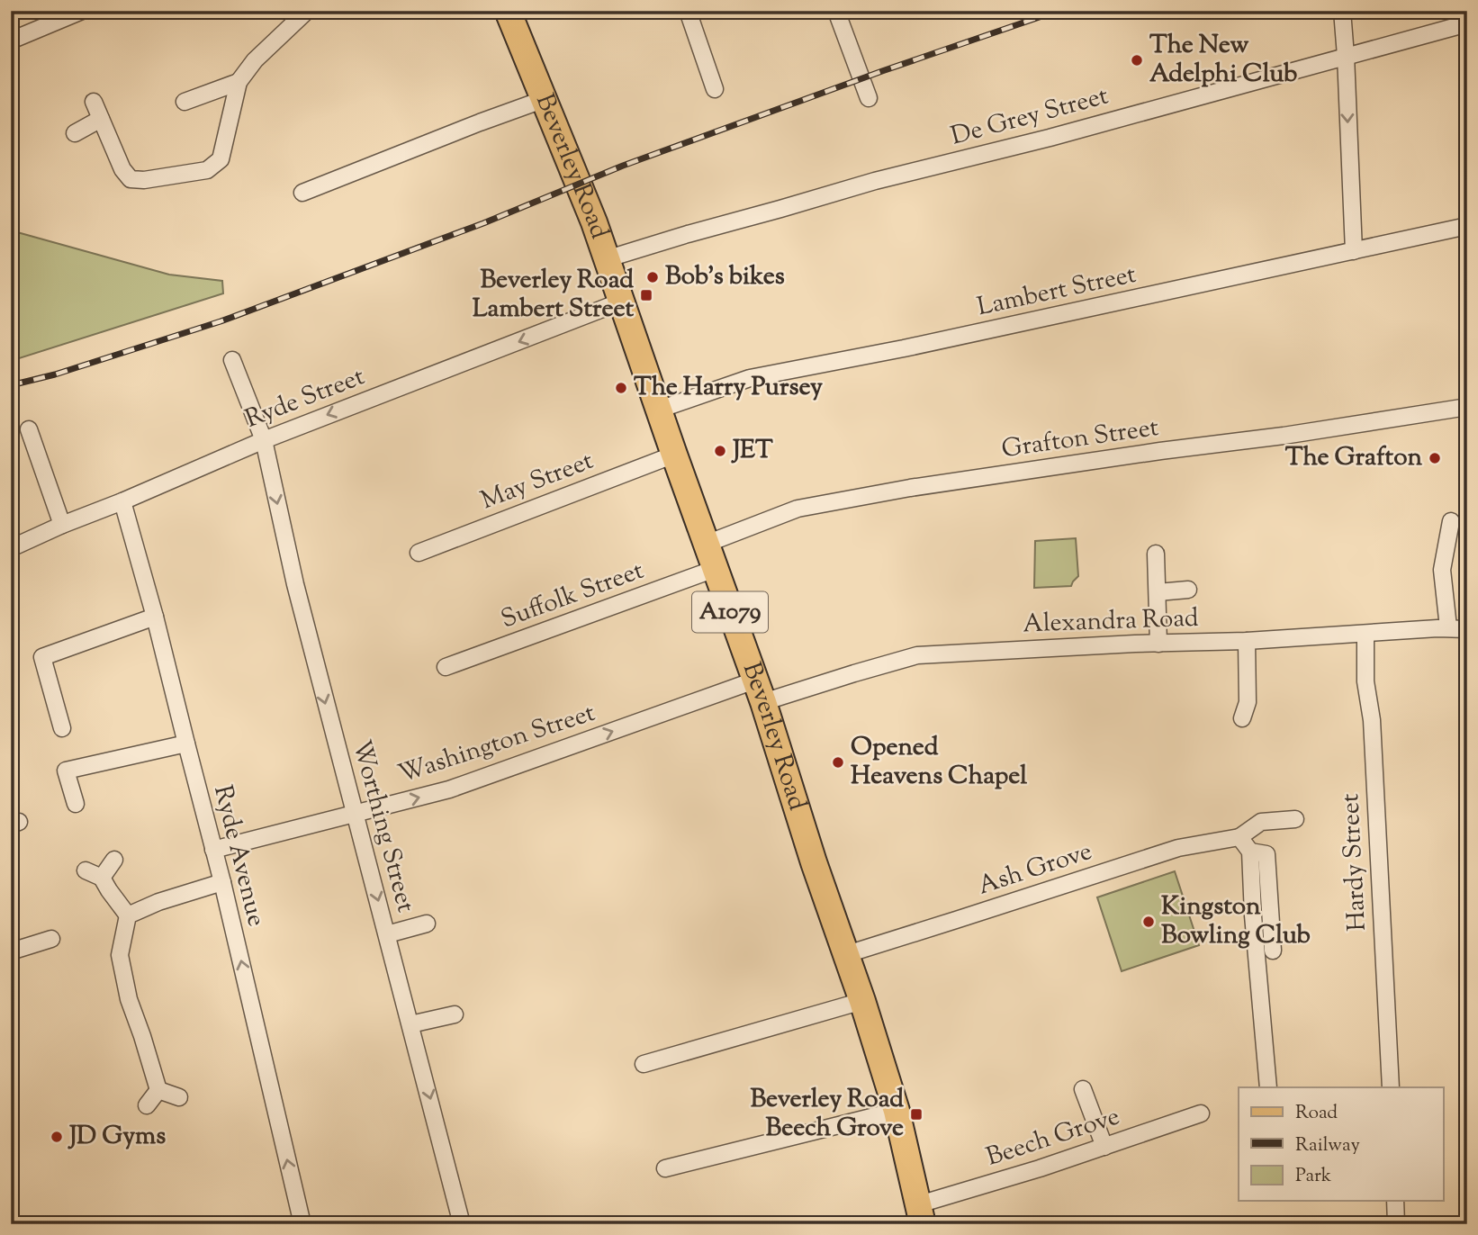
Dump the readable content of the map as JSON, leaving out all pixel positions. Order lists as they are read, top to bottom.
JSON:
{
  "streets": {
    "main road": ["Beverley Road", "A1079"],
    "street": [
      "De Grey Street",
      "Lambert Street",
      "Ryde Street",
      "Grafton Street",
      "May Street",
      "Suffolk Street",
      "Alexandra Road",
      "Washington Street",
      "Worthing Street",
      "Ryde Avenue",
      "Hardy Street",
      "Ash Grove",
      "Beech Grove"
    ]
  },
  "crossings": [
    ["De Grey Street", "Beverley Road"],
    ["Beverley Road", "Lambert Street"],
    ["Beverley Road", "Ryde Street"],
    ["Beverley Road", "Grafton Street"],
    ["Beverley Road", "May Street"],
    ["Beverley Road", "Suffolk Street"],
    ["Beverley Road", "Alexandra Road"],
    ["Beverley Road", "Washington Street"],
    ["Beverley Road", "Ash Grove"],
    ["Beverley Road", "Beech Grove"],
    ["Ryde Street", "Worthing Street"],
    ["Ryde Street", "Ryde Avenue"],
    ["Alexandra Road", "Washington Street"],
    ["Alexandra Road", "Hardy Street"],
    ["Washington Street", "Worthing Street"],
    ["Washington Street", "Ryde Avenue"]
  ],
  "one_way": ["Ryde Street", "Washington Street", "Worthing Street"],
  "places": {
    "other": [
      "The New Adelphi Club",
      "Bob's bikes",
      "The Harry Pursey",
      "JET",
      "The Grafton",
      "Opened Heavens Chapel",
      "Kingston Bowling Club",
      "JD Gyms"
    ],
    "transit": ["Beverley Road Lambert Street", "Beverley Road Beech Grove"]
  },
  "legend": ["Road", "Railway", "Park"]
}
